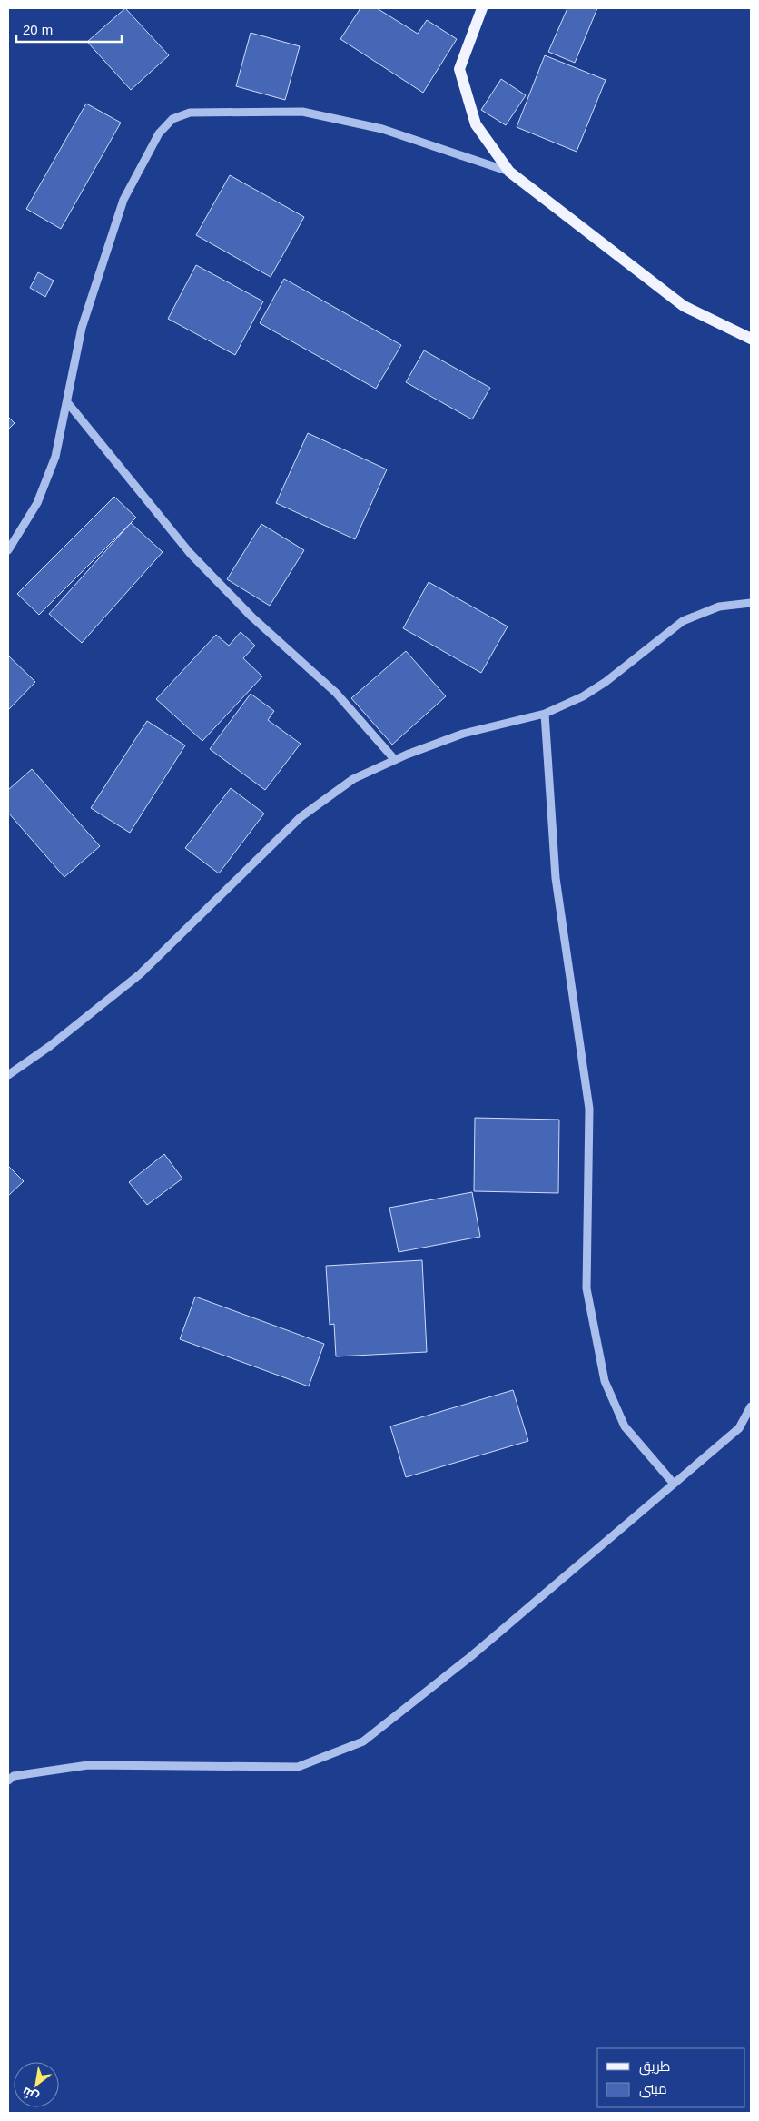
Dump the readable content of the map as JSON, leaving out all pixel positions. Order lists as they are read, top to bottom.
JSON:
{
  "legend": ["طريق", "مبنى"],
  "scale_bar": "20 m",
  "north": "bottom left"
}
